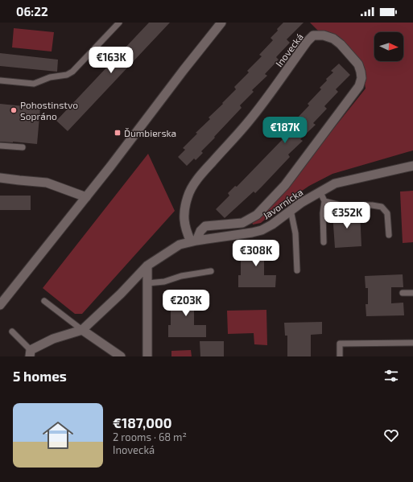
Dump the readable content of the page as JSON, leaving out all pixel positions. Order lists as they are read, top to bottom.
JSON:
{
  "streets": {
    "street": ["Inovecká", "Javornícka"]
  },
  "crossings": [
    ["Inovecká", "Javornícka"]
  ],
  "places": {
    "other": ["Pohostinstvo Sopráno"],
    "transit": ["Ďumbierska"]
  },
  "north": "right",
  "page": {
    "status": "06:22",
    "price": [
      "€163K",
      "€187K",
      "€352K",
      "€308K",
      "€203K"
    ],
    "heading": "5 homes",
    "list": [
      {
        "name": "€187,000",
        "note": "2 rooms · 68 m² · Inovecká"
      }
    ]
  }
}
